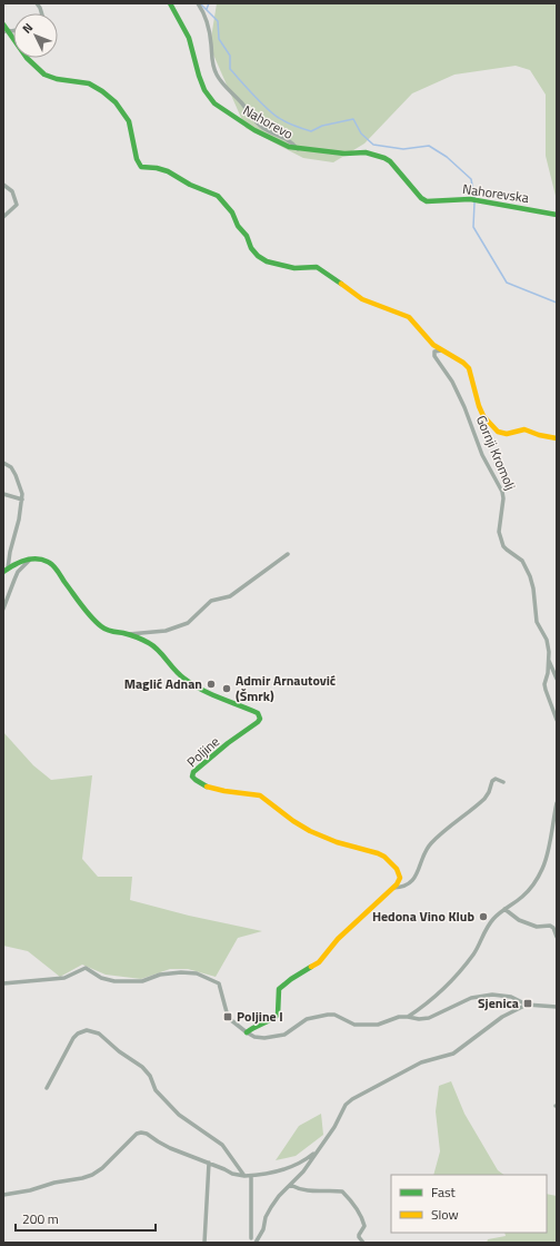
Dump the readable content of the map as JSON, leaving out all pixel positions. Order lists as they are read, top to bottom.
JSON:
{
  "streets": {
    "street": [
      "Nahorevo",
      "Nahorevska",
      "Gornji Kromolj",
      "Poljine"
    ]
  },
  "crossings": [
    ["Nahorevo", "Nahorevska"]
  ],
  "places": {
    "other": ["Maglić Adnan", "Admir Arnautović (Šmrk)", "Hedona Vino Klub"],
    "transit": ["Sjenica", "Poljine I"]
  },
  "legend": ["Fast", "Slow"],
  "scale_bar": "200 m",
  "north": "top left"
}
